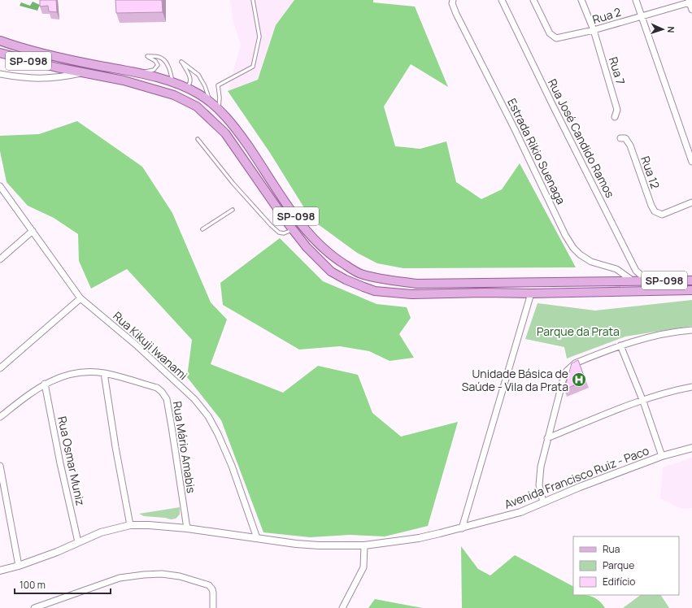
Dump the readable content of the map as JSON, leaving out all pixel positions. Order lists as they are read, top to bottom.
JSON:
{
  "streets": {
    "main road": ["SP-098"],
    "street": [
      "Rua 2",
      "Rua 7",
      "Rua José Candido Ramos",
      "Estrada Rikio Suenaga",
      "Rua 12",
      "Rua Kikuji Iwanami",
      "Rua Mário Amabis",
      "Rua Osmar Muniz",
      "Avenida Francisco Ruiz - Paco"
    ]
  },
  "crossings": [
    ["Rua 2", "Rua 7"],
    ["SP-098", "Rua José Candido Ramos"],
    ["SP-098", "Estrada Rikio Suenaga"],
    ["Rua Kikuji Iwanami", "Avenida Francisco Ruiz - Paco"],
    ["Rua Mário Amabis", "Rua Osmar Muniz"],
    ["Rua Mário Amabis", "Avenida Francisco Ruiz - Paco"],
    ["Rua Osmar Muniz", "Avenida Francisco Ruiz - Paco"]
  ],
  "parks": ["Parque da Prata"],
  "places": {
    "hospital": ["Unidade Básica de Saúde - Vila da Prata"]
  },
  "legend": ["Rua", "Parque", "Edifício"],
  "scale_bar": "100 m",
  "north": "right"
}
